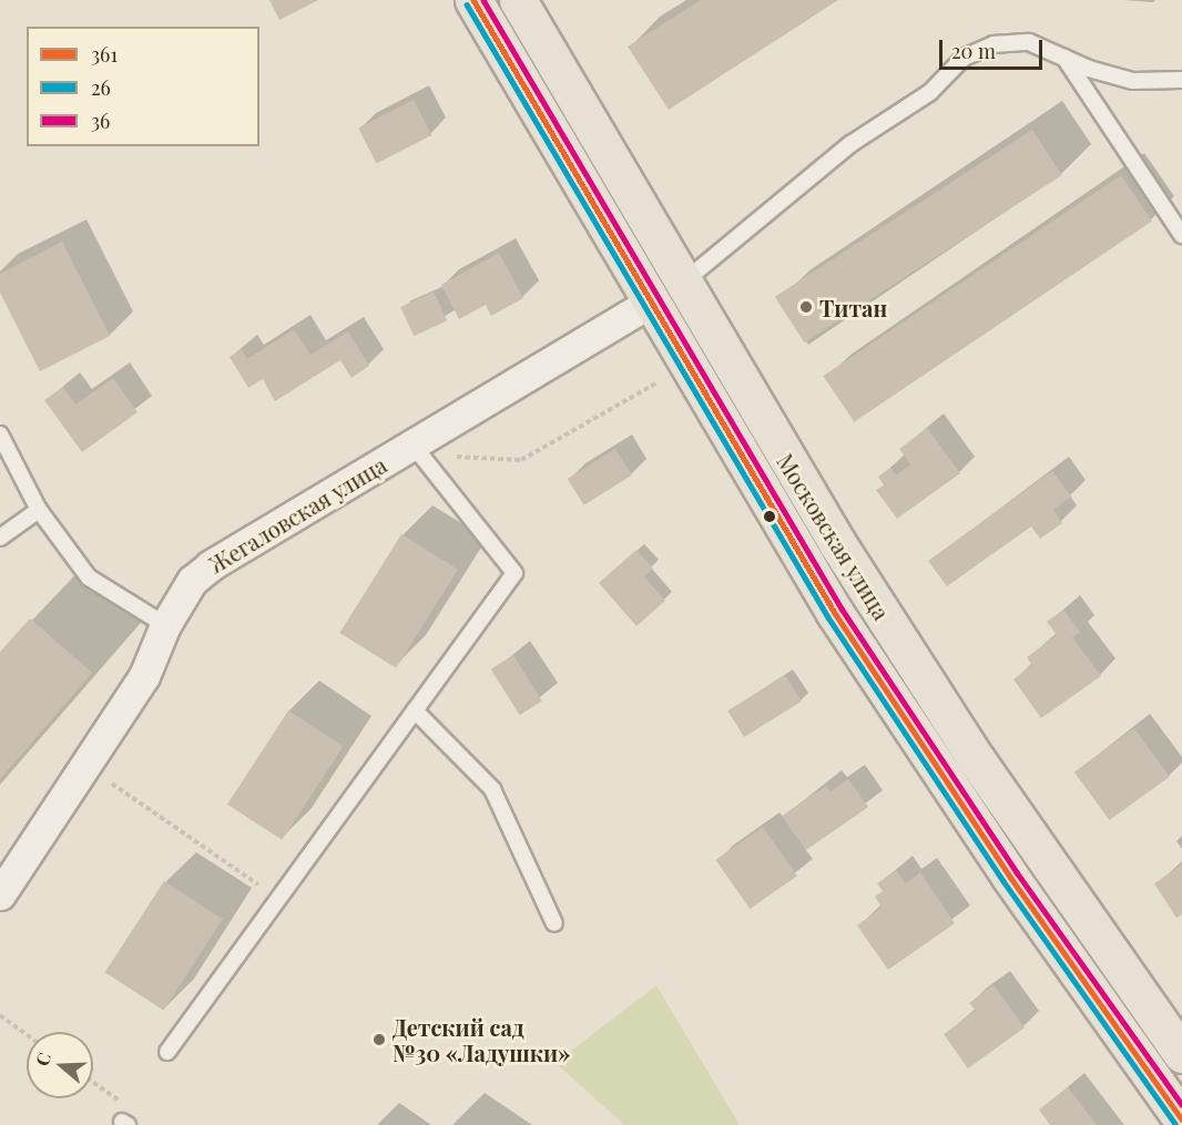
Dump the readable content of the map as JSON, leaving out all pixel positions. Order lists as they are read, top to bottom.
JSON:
{
  "streets": {
    "main road": ["Московская улица"],
    "street": ["Жегаловская улица"]
  },
  "crossings": [
    ["Жегаловская улица", "Московская улица"]
  ],
  "places": ["Титан", "Детский сад №30 «Ладушки»"],
  "lines": ["transit line 361", "transit line 36", "transit line 26"],
  "legend": ["361", "26", "36"],
  "scale_bar": "20 m",
  "north": "left"
}
